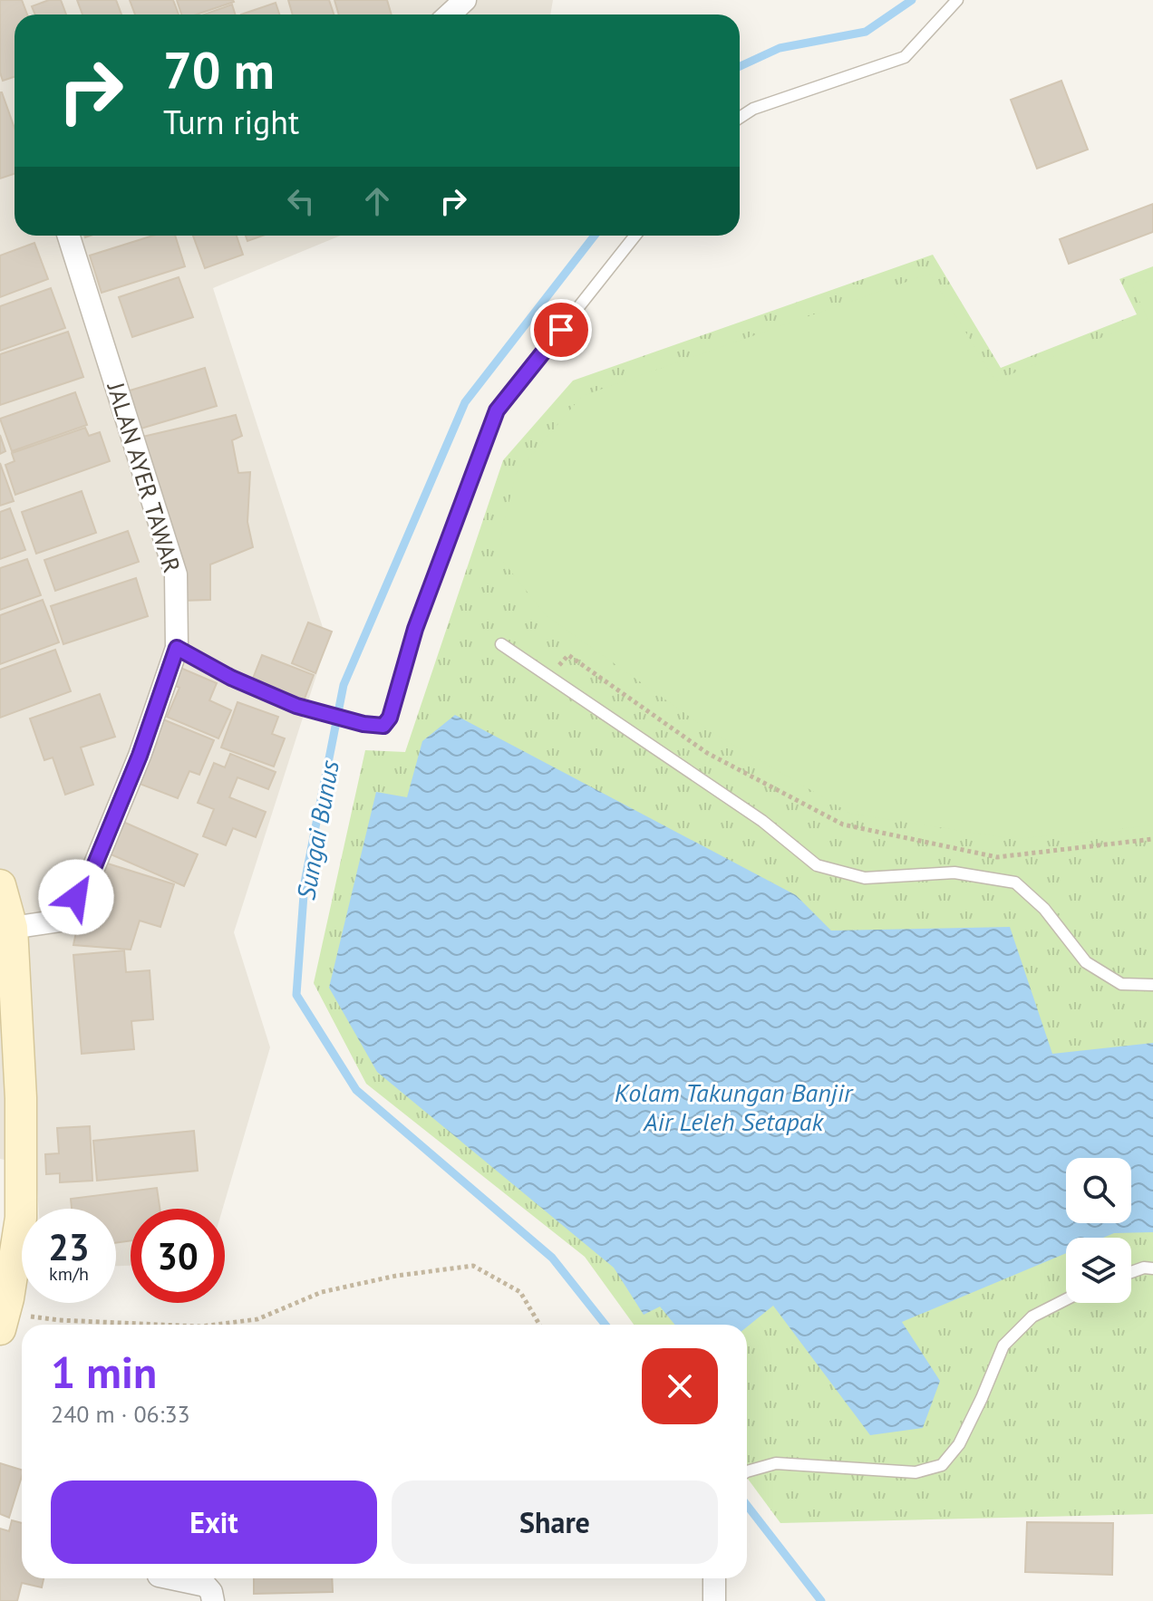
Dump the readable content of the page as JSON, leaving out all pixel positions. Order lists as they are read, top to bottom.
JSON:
{
  "streets": {
    "street": ["JALAN AYER TAWAR"]
  },
  "water": ["Sungai Bunus", "Kolam Takungan Banjir Air Leleh Setapak"],
  "page": {
    "turn": ["70 m", "Turn right"],
    "speed": "23 km/h",
    "limit": "30",
    "heading": ["1 min", "240 m · 06:33"],
    "buttons": ["Exit", "Share"]
  }
}
